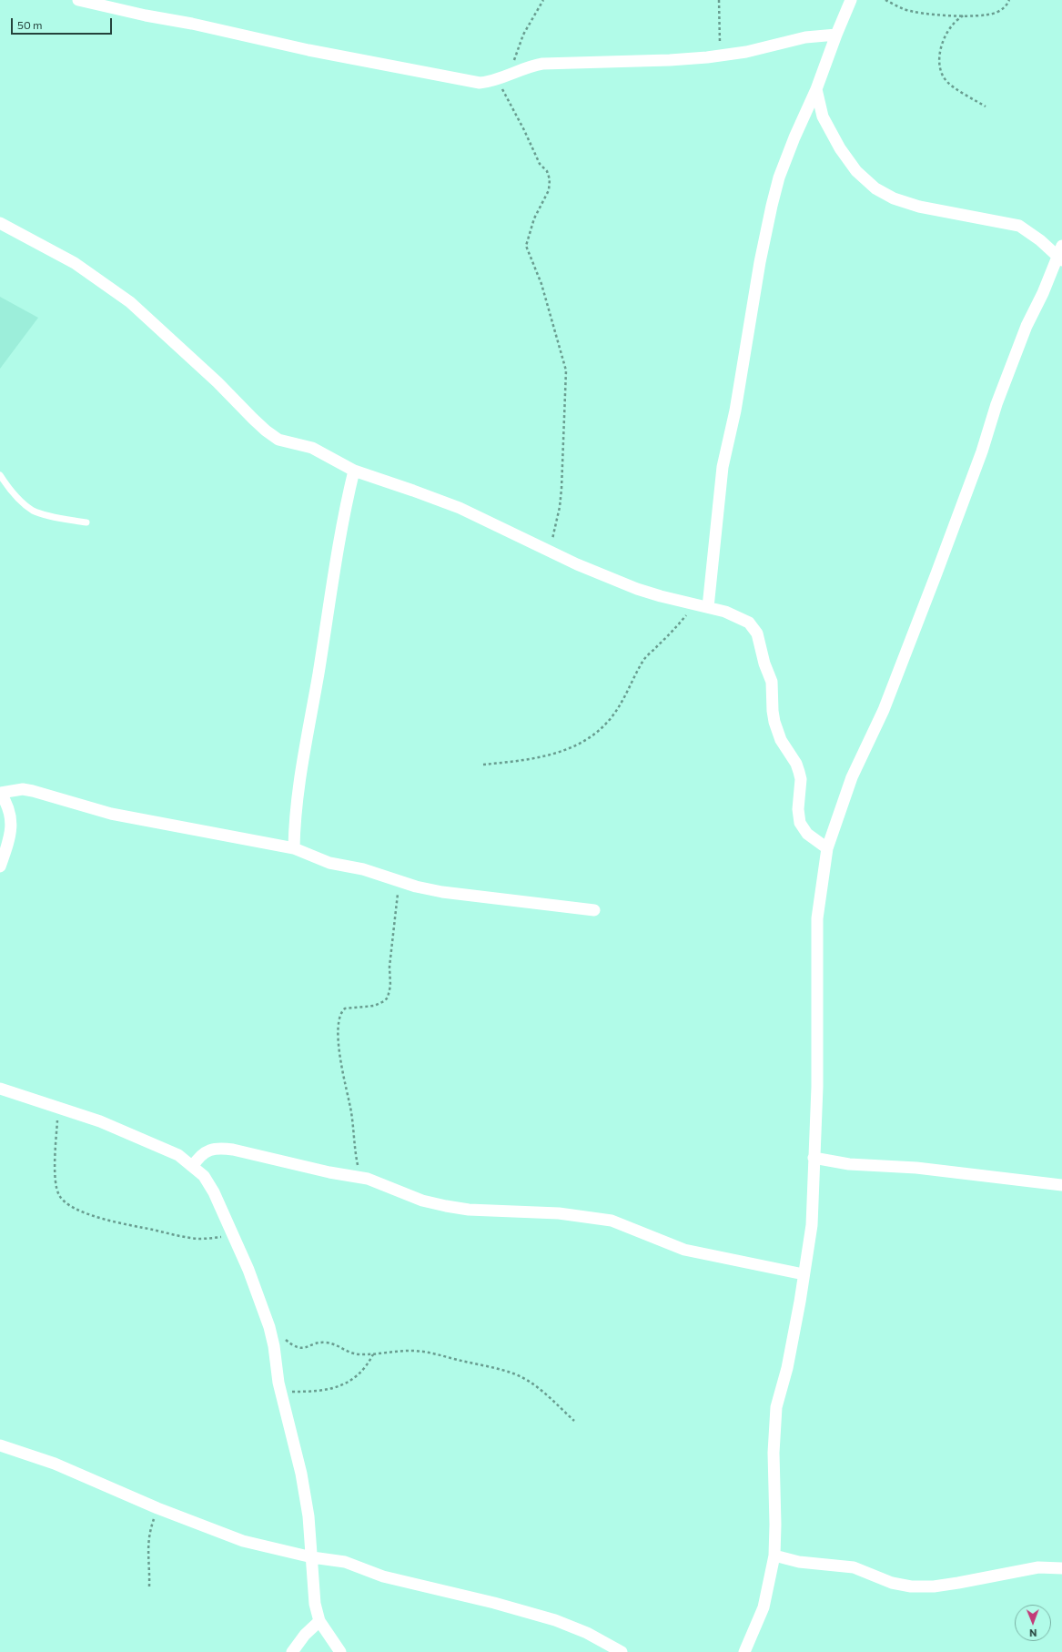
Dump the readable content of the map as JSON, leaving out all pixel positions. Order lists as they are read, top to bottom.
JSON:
{
  "scale_bar": "50 m",
  "north": "bottom"
}
